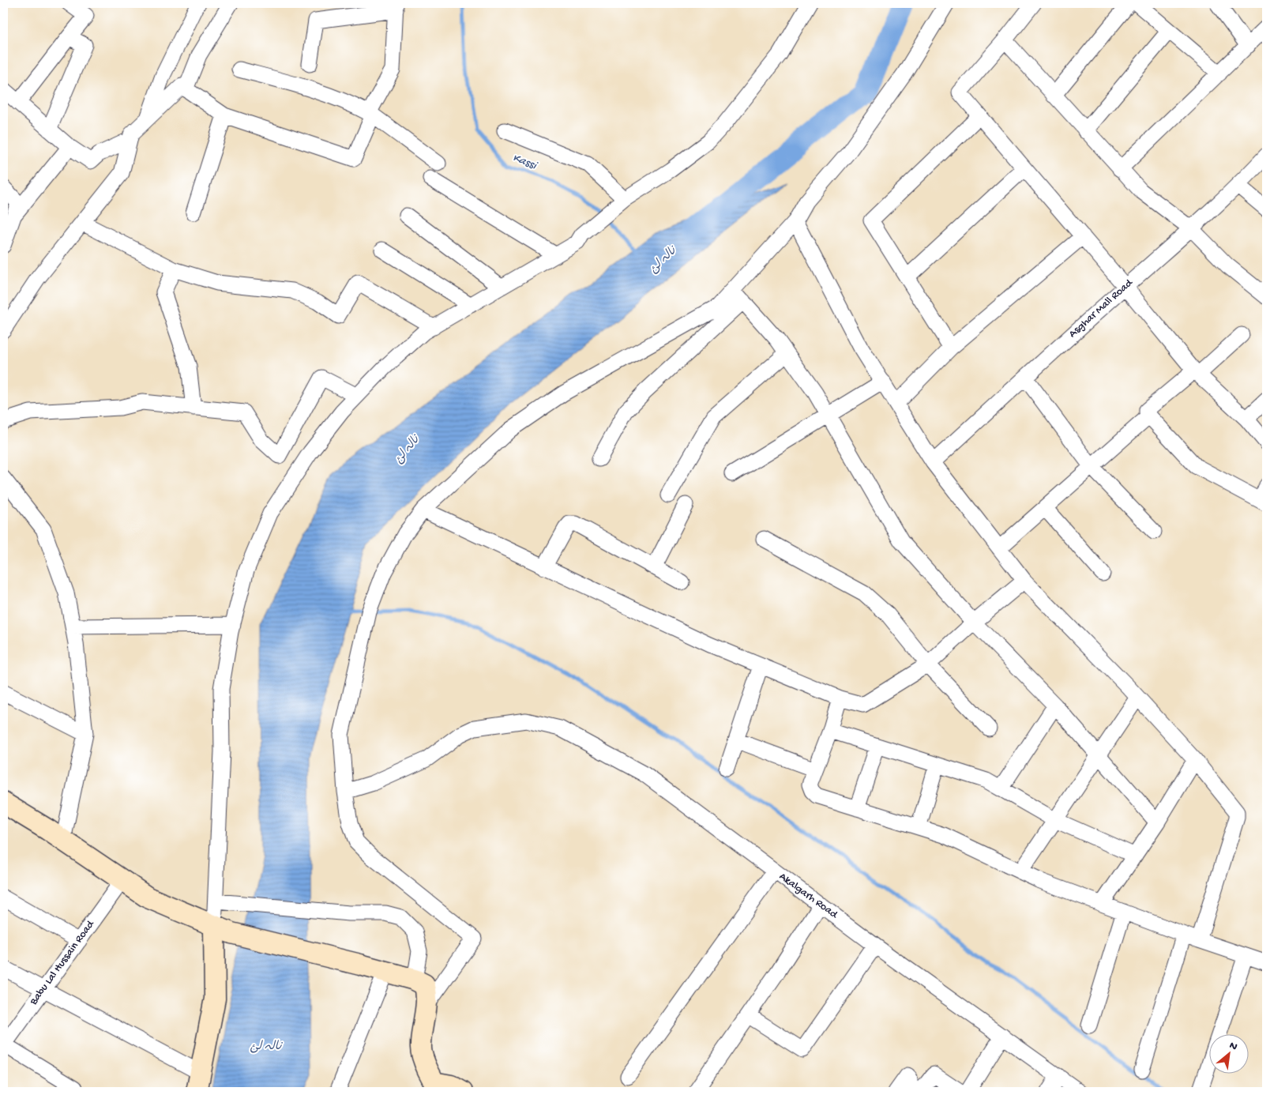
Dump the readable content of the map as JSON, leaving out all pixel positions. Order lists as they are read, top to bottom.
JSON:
{
  "streets": {
    "street": ["Asghar Mall Road", "Akalgarh Road", "Babu Lal Hussain Road"]
  },
  "water": ["Kassi", "نالہ لئ"],
  "north": "top right"
}
